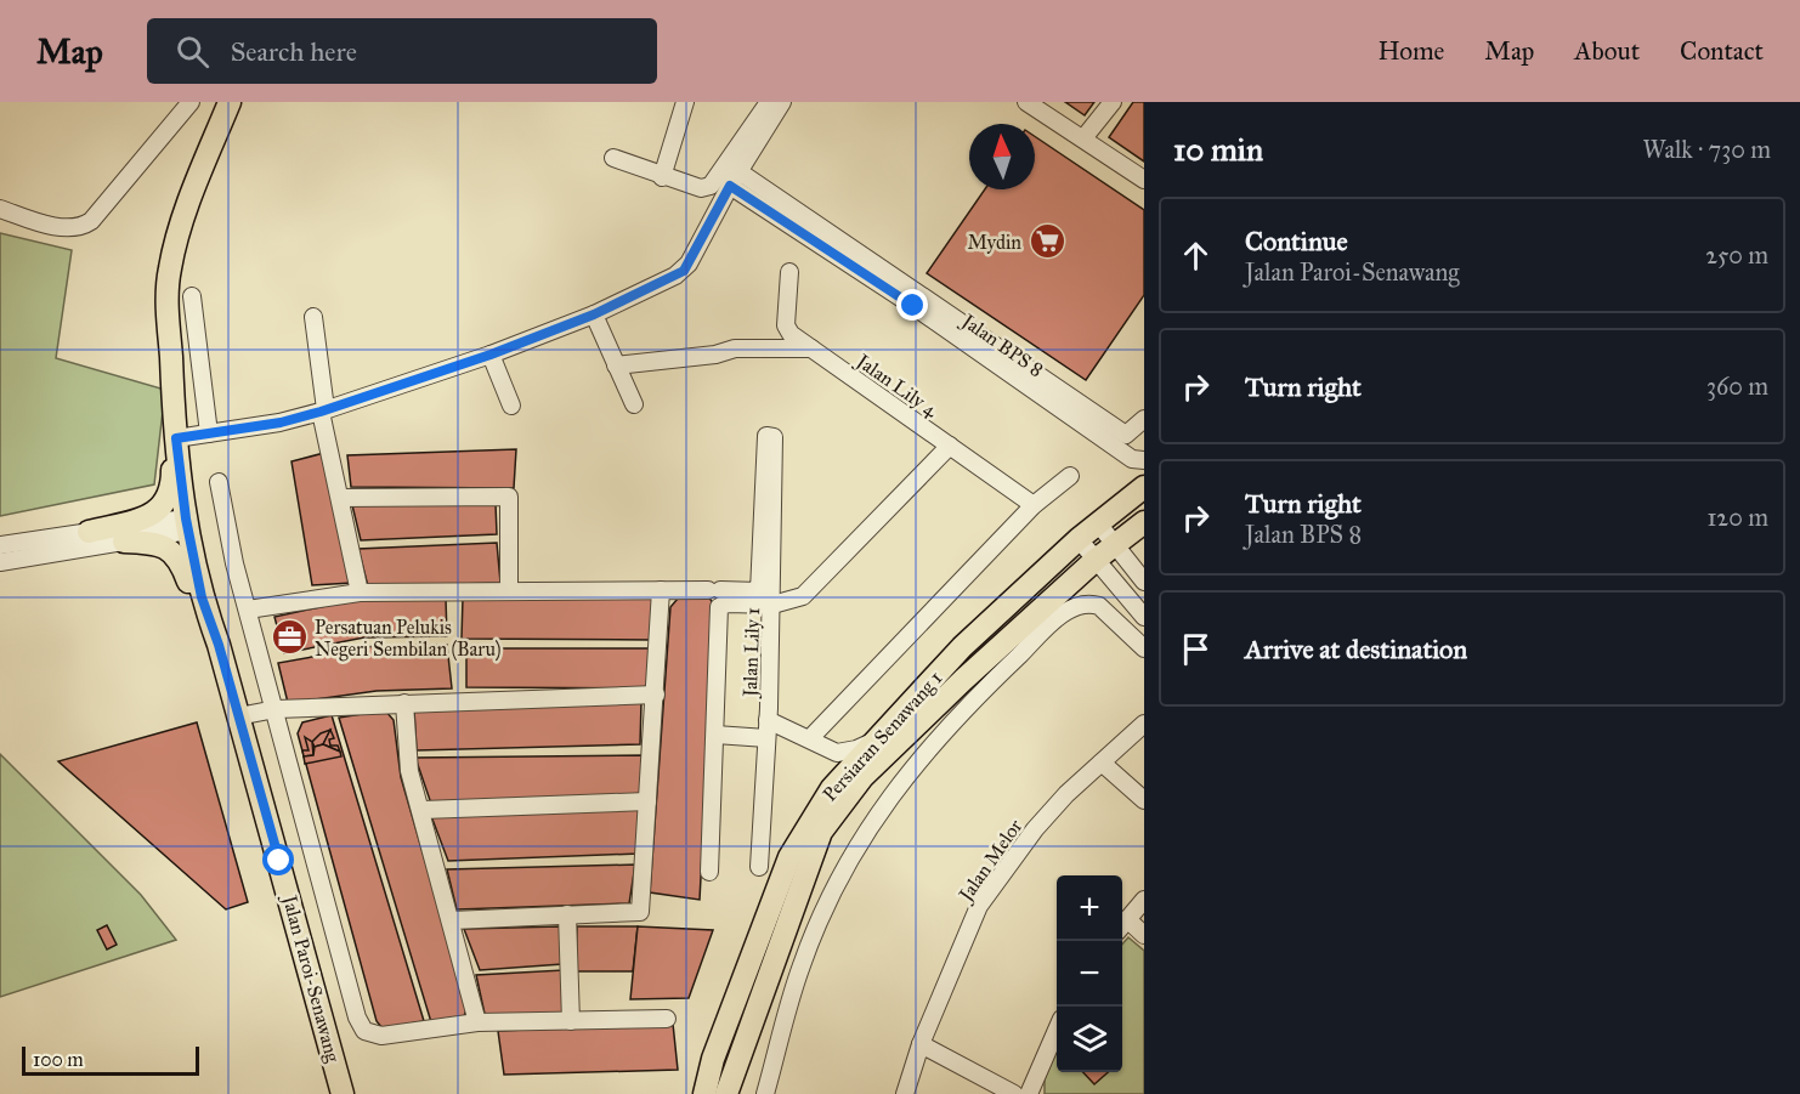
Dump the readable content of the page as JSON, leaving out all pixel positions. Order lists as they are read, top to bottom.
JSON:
{
  "streets": {
    "main road": ["Persiaran Senawang 1", "Jalan Paroi-Senawang"],
    "street": [
      "Jalan BPS 8",
      "Jalan Lily 4",
      "Jalan Lily 1",
      "Jalan Melor"
    ]
  },
  "places": {
    "supermarket": ["Mydin"],
    "office": ["Persatuan Pelukis Negeri Sembilan (Baru)"]
  },
  "scale_bar": "100 m",
  "north": "top",
  "page": {
    "header": "Map",
    "search": "Search here",
    "nav": [
      "Home",
      "Map",
      "About",
      "Contact"
    ],
    "heading": ["10 min", "Walk · 730 m"],
    "list": [
      ["Continue", "Jalan Paroi-Senawang", "250 m"],
      ["Turn right", "360 m"],
      ["Turn right", "Jalan BPS 8", "120 m"],
      "Arrive at destination"
    ],
    "map_buttons": ["+", "−"],
    "scale": "100 m"
  }
}
